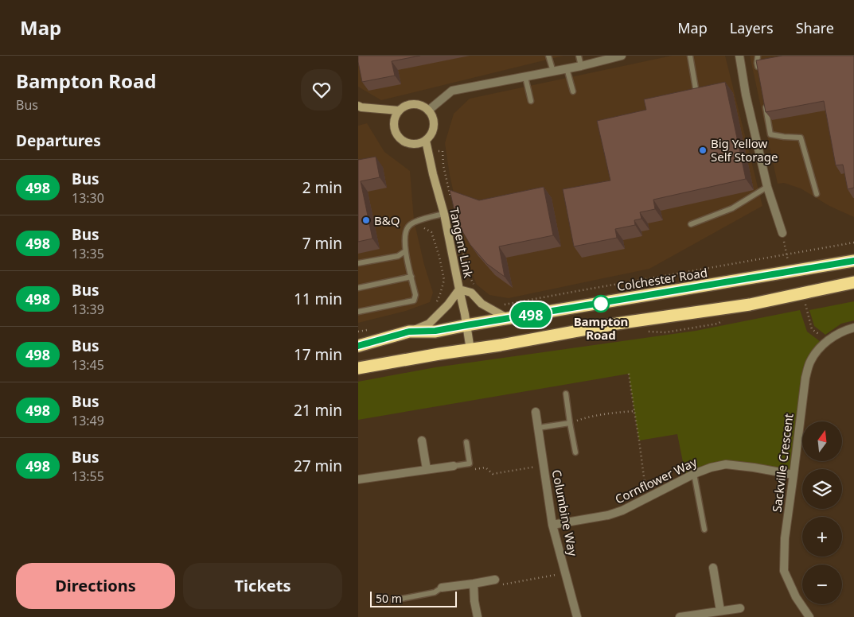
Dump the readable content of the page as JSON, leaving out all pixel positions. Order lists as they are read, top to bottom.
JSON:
{
  "streets": {
    "highway": ["Colchester Road"],
    "street": [
      "Tangent Link",
      "Sackville Crescent",
      "Cornflower Way",
      "Columbine Way"
    ]
  },
  "crossings": [
    ["Tangent Link", "Colchester Road"],
    ["Sackville Crescent", "Cornflower Way"],
    ["Cornflower Way", "Columbine Way"]
  ],
  "places": ["Big Yellow Self Storage", "B&Q", "Bampton Road"],
  "lines": ["bus line 498"],
  "scale_bar": "50 m",
  "north": "top",
  "page": {
    "header": "Map",
    "nav": ["Map", "Layers", "Share"],
    "heading": [
      ["Bampton Road", "Bus"],
      "Departures"
    ],
    "on_map": "498",
    "list": [
      {
        "mark": "498",
        "name": "Bus",
        "note": "13:30",
        "value": "2 min"
      },
      {
        "mark": "498",
        "name": "Bus",
        "note": "13:35",
        "value": "7 min"
      },
      {
        "mark": "498",
        "name": "Bus",
        "note": "13:39",
        "value": "11 min"
      },
      {
        "mark": "498",
        "name": "Bus",
        "note": "13:45",
        "value": "17 min"
      },
      {
        "mark": "498",
        "name": "Bus",
        "note": "13:49",
        "value": "21 min"
      },
      {
        "mark": "498",
        "name": "Bus",
        "note": "13:55",
        "value": "27 min"
      }
    ],
    "map_buttons": ["+", "−"],
    "buttons": ["Directions", "Tickets"],
    "scale": "50 m"
  }
}
